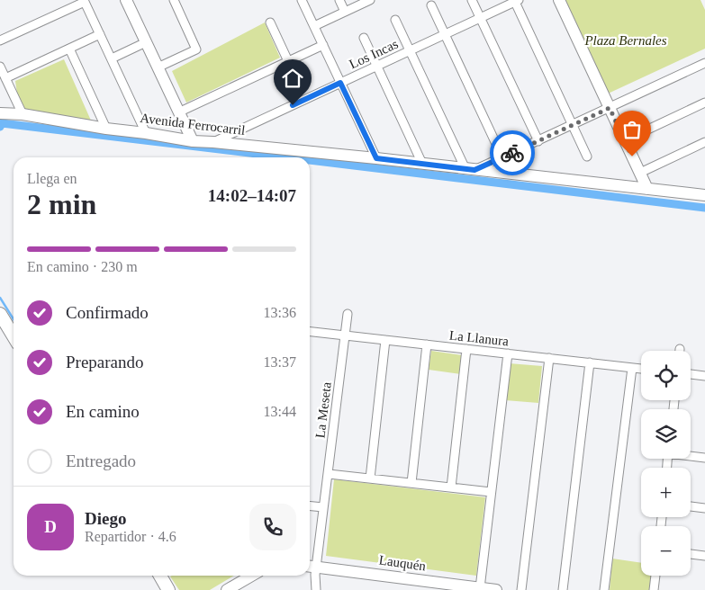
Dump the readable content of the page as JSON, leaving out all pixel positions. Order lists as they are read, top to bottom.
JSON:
{
  "streets": {
    "street": [
      "Los Incas",
      "Avenida Ferrocarril",
      "La Llanura",
      "La Meseta",
      "Lauquén"
    ]
  },
  "crossings": [
    ["Los Incas", "Avenida Ferrocarril"],
    ["La Llanura", "La Meseta"],
    ["La Meseta", "Lauquén"]
  ],
  "parks": ["Plaza Bernales"],
  "page": {
    "heading": ["2 min", "Llega en", "14:02–14:07"],
    "panel": ["Diego", "Repartidor · 4.6"],
    "bar": "En camino · 230 m",
    "list": [
      ["Confirmado", "13:36"],
      ["Preparando", "13:37"],
      ["En camino", "13:44"],
      "Entregado"
    ],
    "map_buttons": ["+", "−"],
    "round": "D"
  }
}
